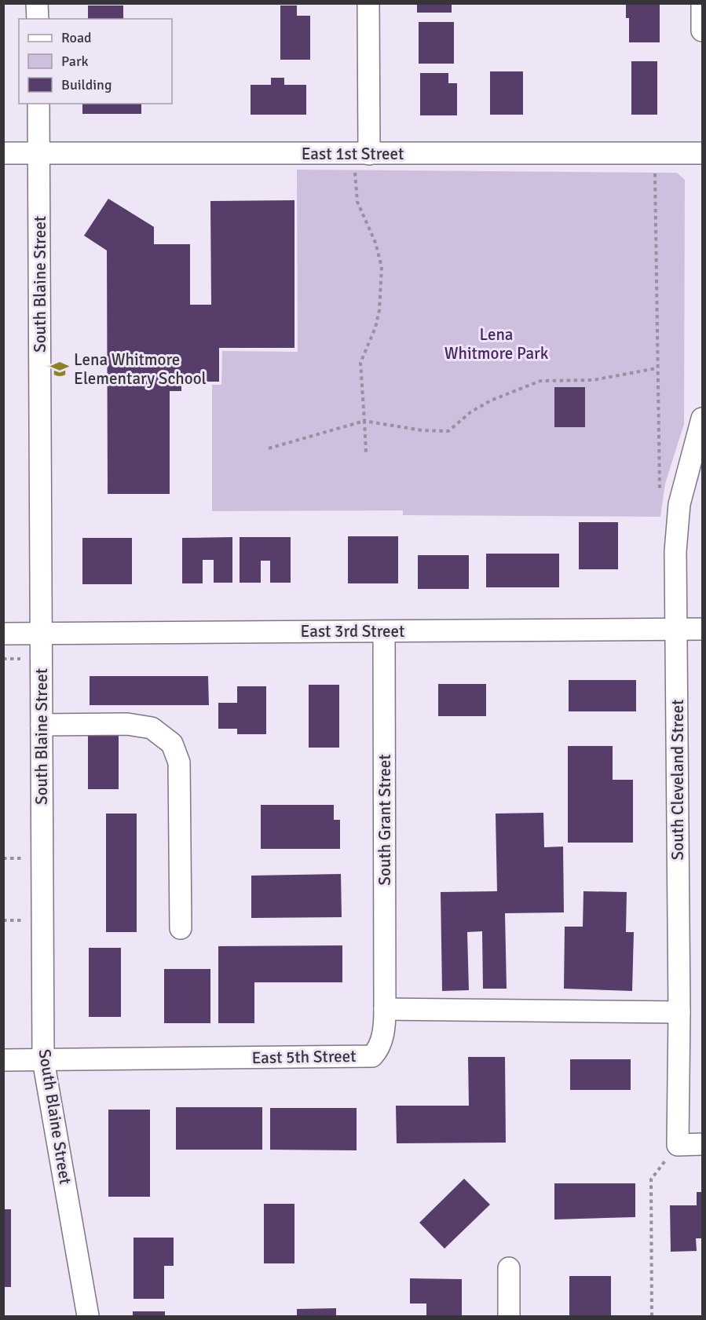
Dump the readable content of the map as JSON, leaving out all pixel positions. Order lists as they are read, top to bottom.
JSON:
{
  "streets": {
    "street": [
      "East 1st Street",
      "South Blaine Street",
      "East 3rd Street",
      "South Cleveland Street",
      "South Grant Street",
      "East 5th Street"
    ]
  },
  "crossings": [
    ["East 1st Street", "South Blaine Street"],
    ["South Blaine Street", "East 3rd Street"],
    ["South Blaine Street", "East 5th Street"],
    ["East 3rd Street", "South Cleveland Street"],
    ["East 3rd Street", "South Grant Street"],
    ["South Grant Street", "East 5th Street"]
  ],
  "parks": ["Lena Whitmore Park"],
  "places": {
    "school or university": ["Lena Whitmore Elementary School"]
  },
  "legend": ["Road", "Park", "Building"]
}
